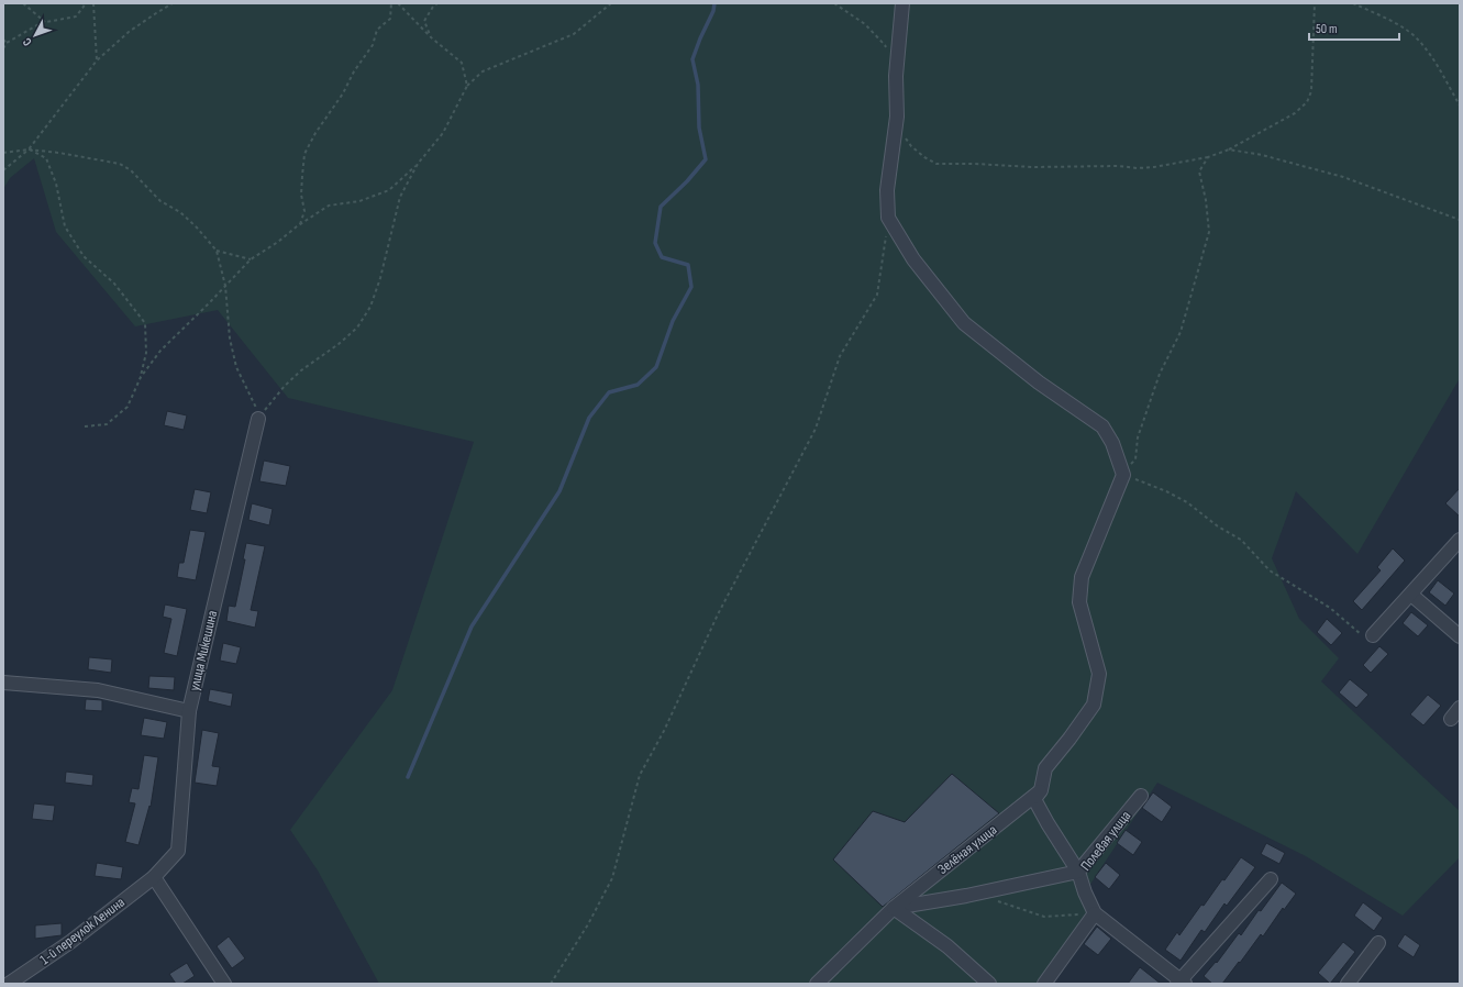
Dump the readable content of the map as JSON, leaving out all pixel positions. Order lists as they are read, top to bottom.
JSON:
{
  "streets": {
    "street": [
      "улица Микешина",
      "Полевая улица",
      "Зелёная улица",
      "1-й переулок Ленина"
    ]
  },
  "crossings": [
    ["улица Микешина", "1-й переулок Ленина"]
  ],
  "scale_bar": "50 m",
  "north": "bottom left"
}
